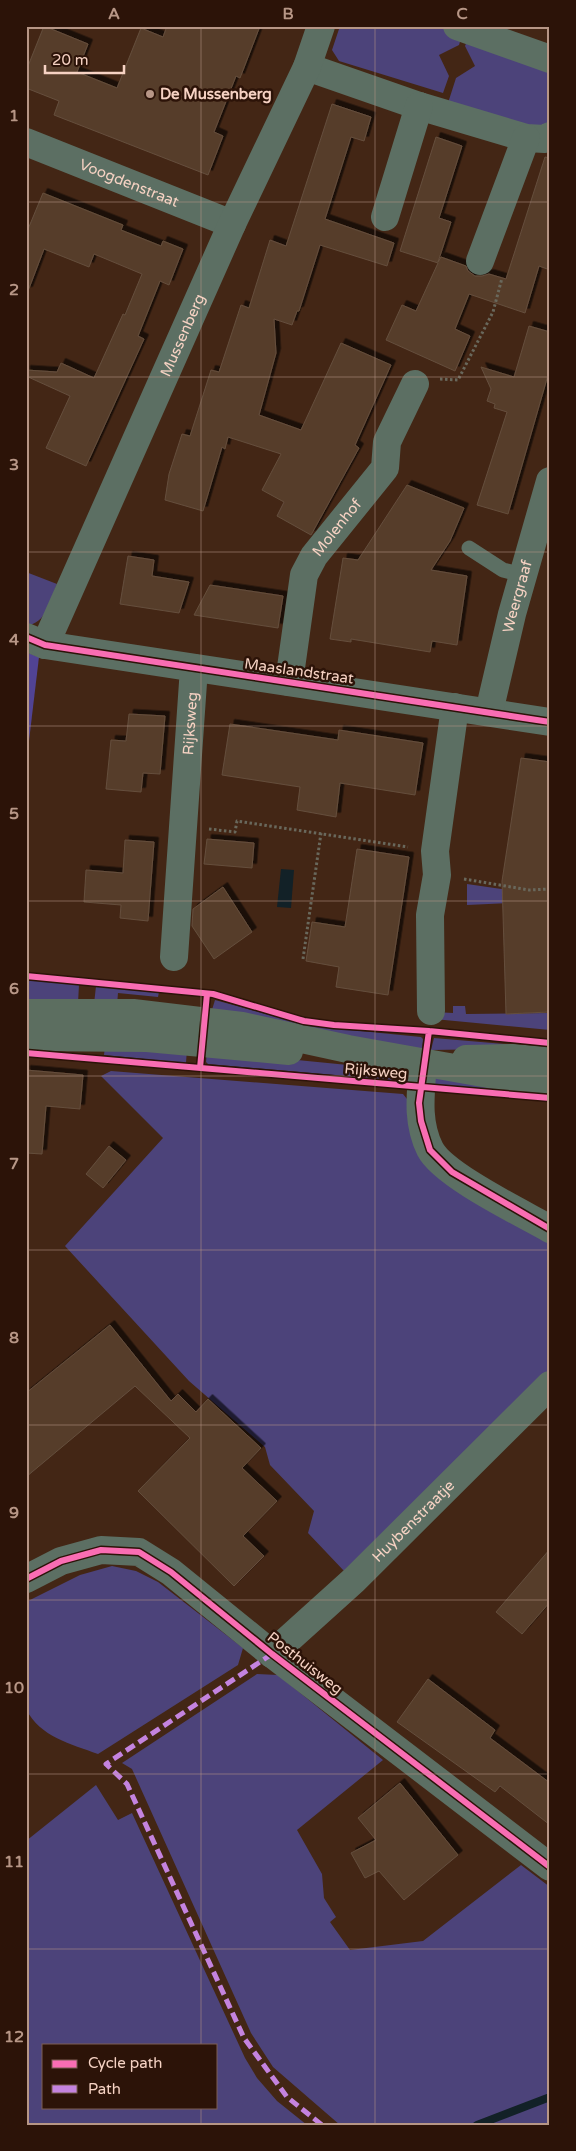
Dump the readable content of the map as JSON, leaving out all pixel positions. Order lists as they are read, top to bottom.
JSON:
{
  "streets": {
    "main road": ["Rijksweg"],
    "street": [
      "Voogdenstraat",
      "Mussenberg",
      "Molenhof",
      "Weergraaf",
      "Maaslandstraat",
      "Huybenstraatje",
      "Posthuisweg"
    ]
  },
  "crossings": [
    ["Voogdenstraat", "Mussenberg"],
    ["Mussenberg", "Maaslandstraat"],
    ["Molenhof", "Maaslandstraat"],
    ["Weergraaf", "Maaslandstraat"],
    ["Maaslandstraat", "Rijksweg"],
    ["Huybenstraatje", "Posthuisweg"]
  ],
  "places": ["De Mussenberg"],
  "legend": ["Cycle path", "Path"],
  "scale_bar": "20 m",
  "grid": {
    "columns": ["A", "B", "C"],
    "rows": [
      "1",
      "2",
      "3",
      "4",
      "5",
      "6",
      "7",
      "8",
      "9",
      "10",
      "11",
      "12"
    ]
  }
}
